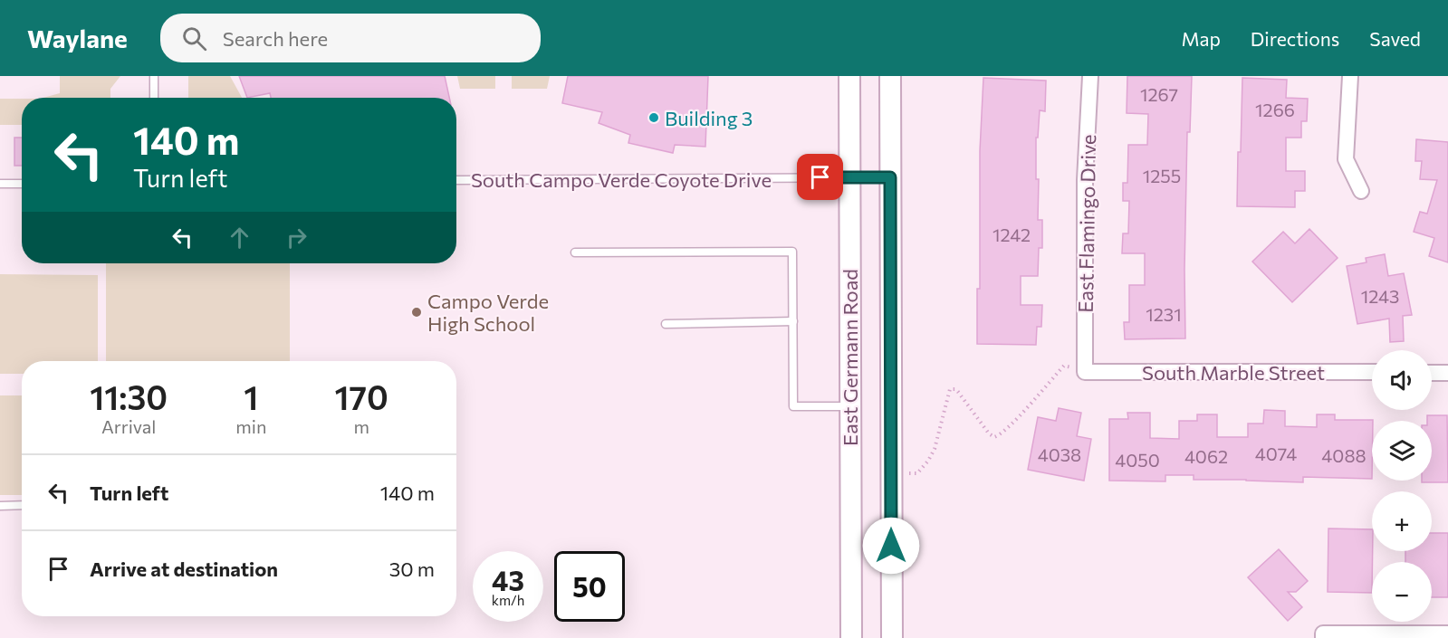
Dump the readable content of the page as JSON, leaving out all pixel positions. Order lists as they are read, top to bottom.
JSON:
{
  "streets": {
    "main road": ["East Germann Road"],
    "street": ["East Flamingo Drive", "South Marble Street"],
    "lane": ["South Campo Verde Coyote Drive"]
  },
  "crossings": [
    ["South Campo Verde Coyote Drive", "East Germann Road"],
    ["East Flamingo Drive", "South Marble Street"]
  ],
  "places": ["Building 3", "Campo Verde High School"],
  "house_numbers": [
    "1267",
    "1266",
    "1255",
    "1242",
    "1243",
    "1231",
    "4074",
    "4038",
    "4088",
    "4062",
    "4050"
  ],
  "page": {
    "header": "Waylane",
    "search": "Search here",
    "nav": ["Map", "Directions", "Saved"],
    "turn": ["140 m", "Turn left"],
    "map_buttons": ["+", "−"],
    "eta": [
      "11:30",
      "Arrival",
      "1",
      "min",
      "170",
      "m"
    ],
    "list": [
      {
        "name": "Turn left",
        "value": "140 m"
      },
      {
        "name": "Arrive at destination",
        "value": "30 m"
      }
    ],
    "speed": "43 km/h",
    "limit": "50"
  }
}
